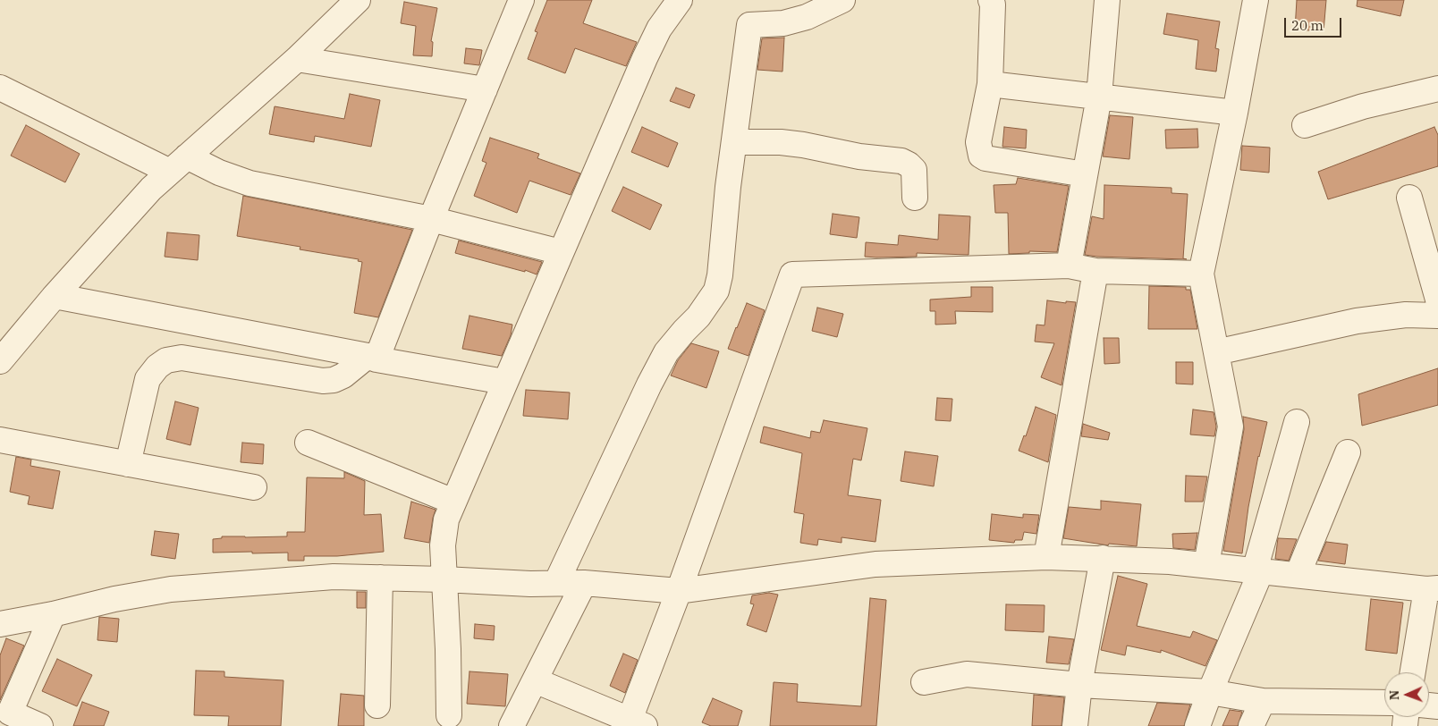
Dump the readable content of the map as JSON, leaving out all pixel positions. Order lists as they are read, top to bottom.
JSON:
{
  "scale_bar": "20 m",
  "north": "left"
}
